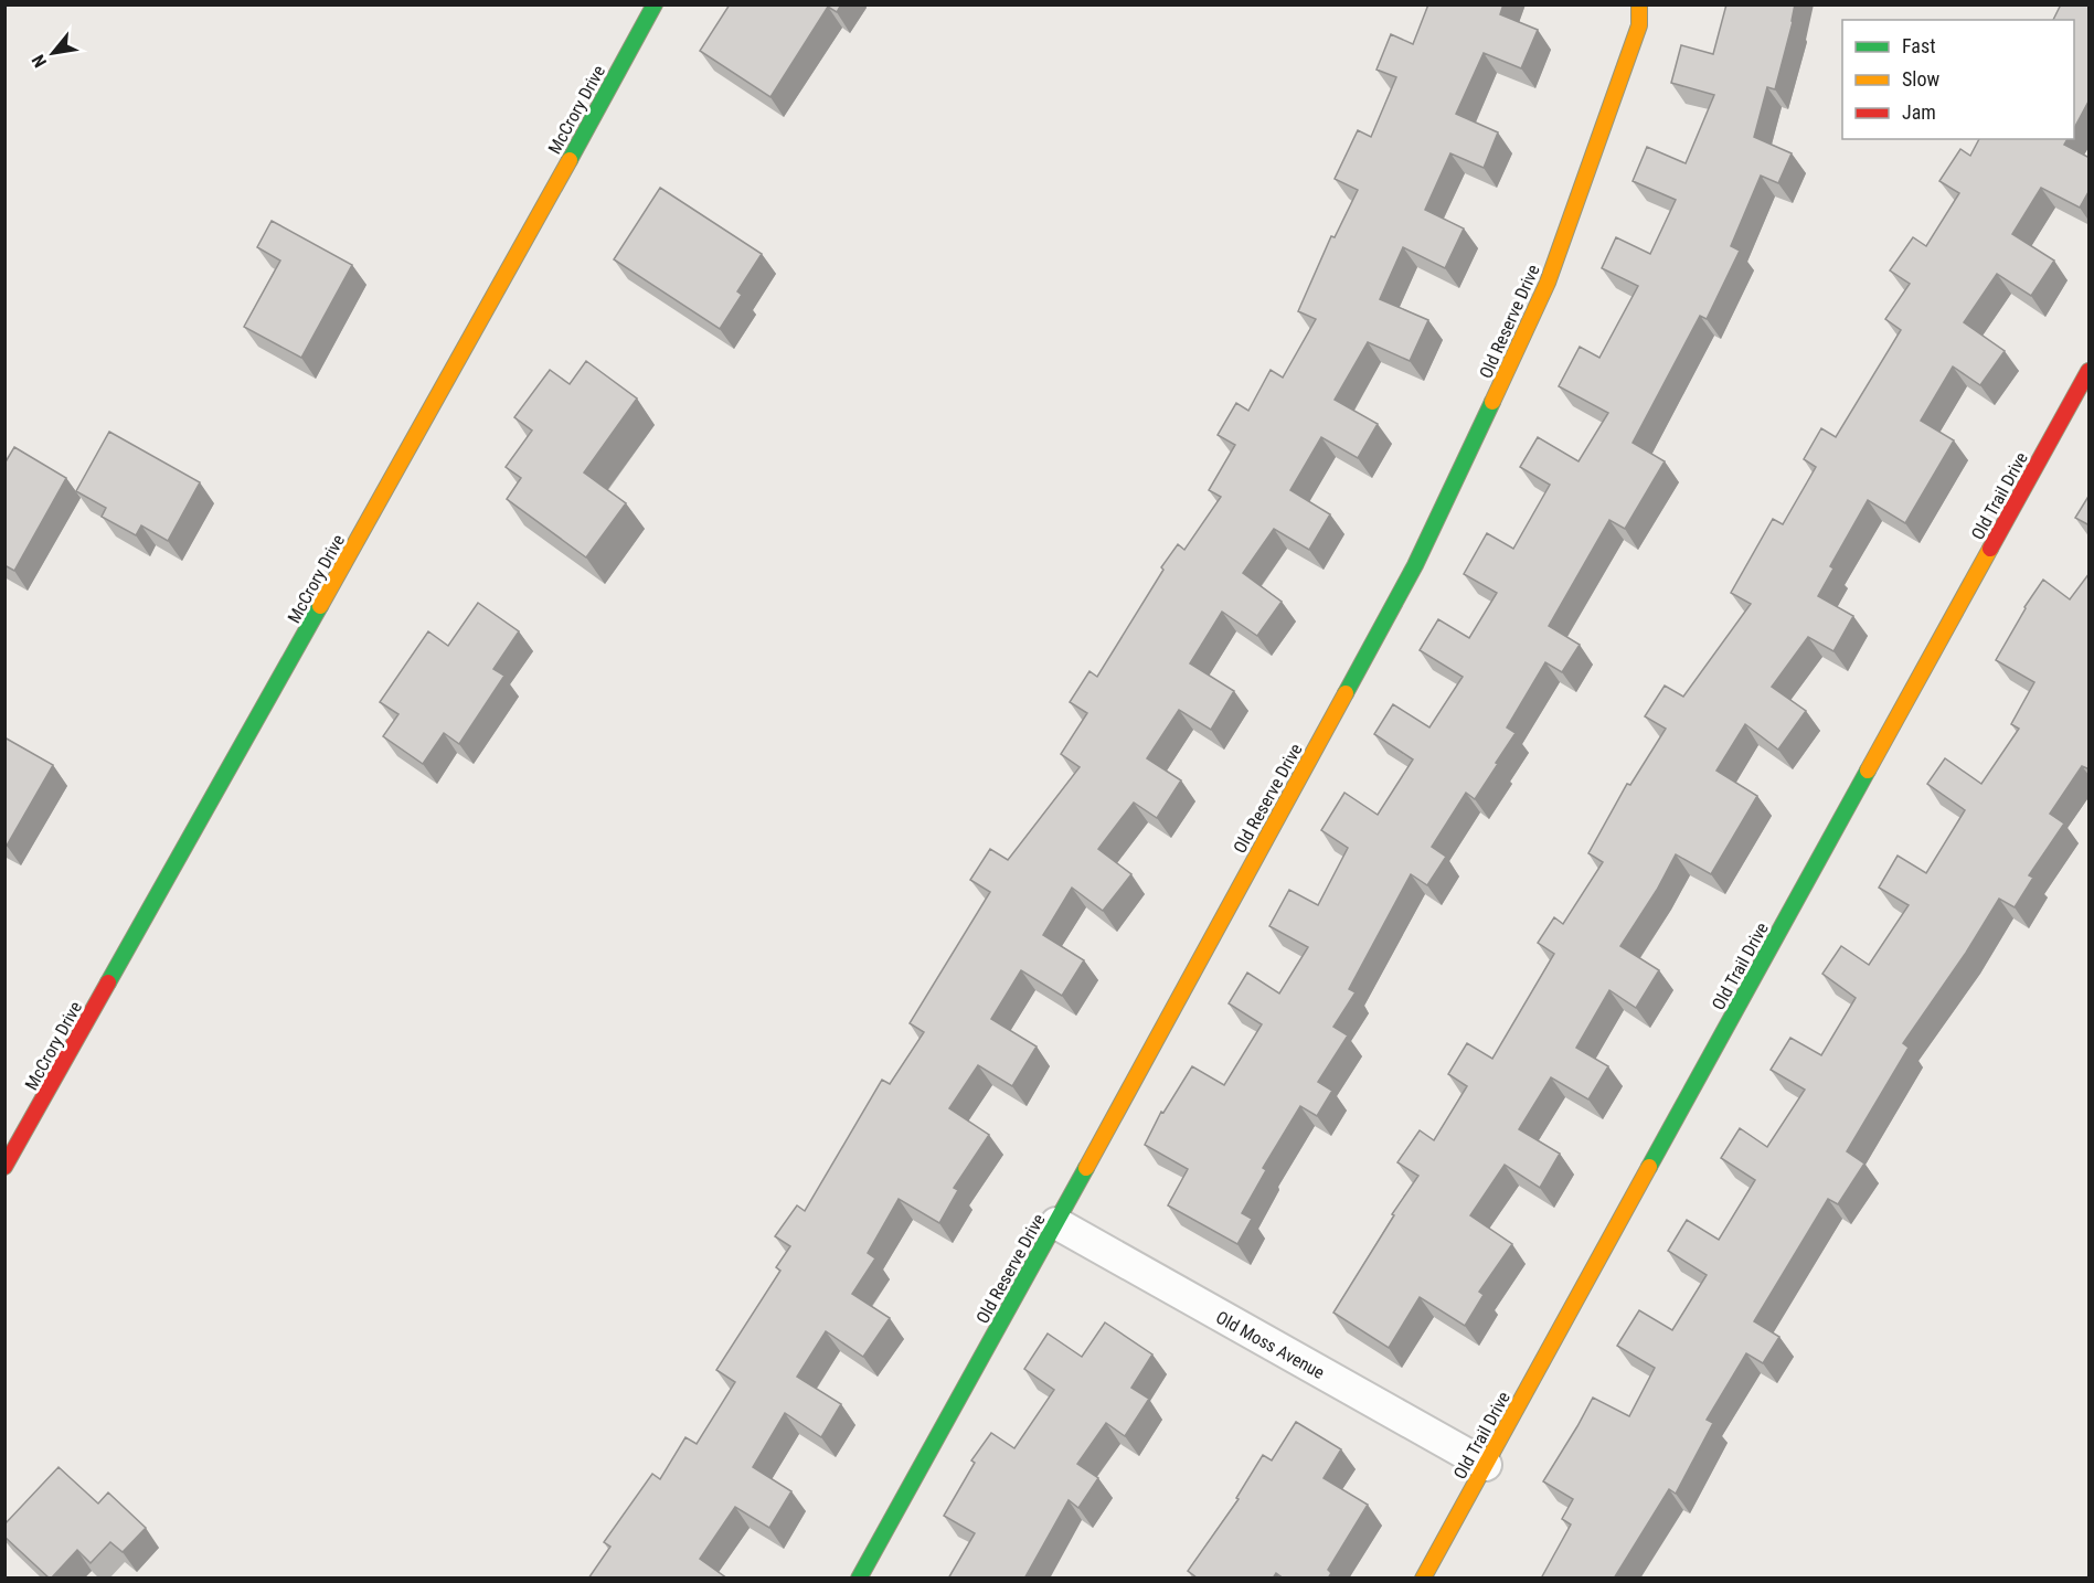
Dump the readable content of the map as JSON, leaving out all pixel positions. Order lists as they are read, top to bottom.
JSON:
{
  "streets": {
    "street": [
      "McCrory Drive",
      "Old Reserve Drive",
      "Old Trail Drive",
      "Old Moss Avenue"
    ]
  },
  "crossings": [
    ["Old Reserve Drive", "Old Moss Avenue"],
    ["Old Trail Drive", "Old Moss Avenue"]
  ],
  "legend": ["Fast", "Slow", "Jam"],
  "north": "bottom left"
}
